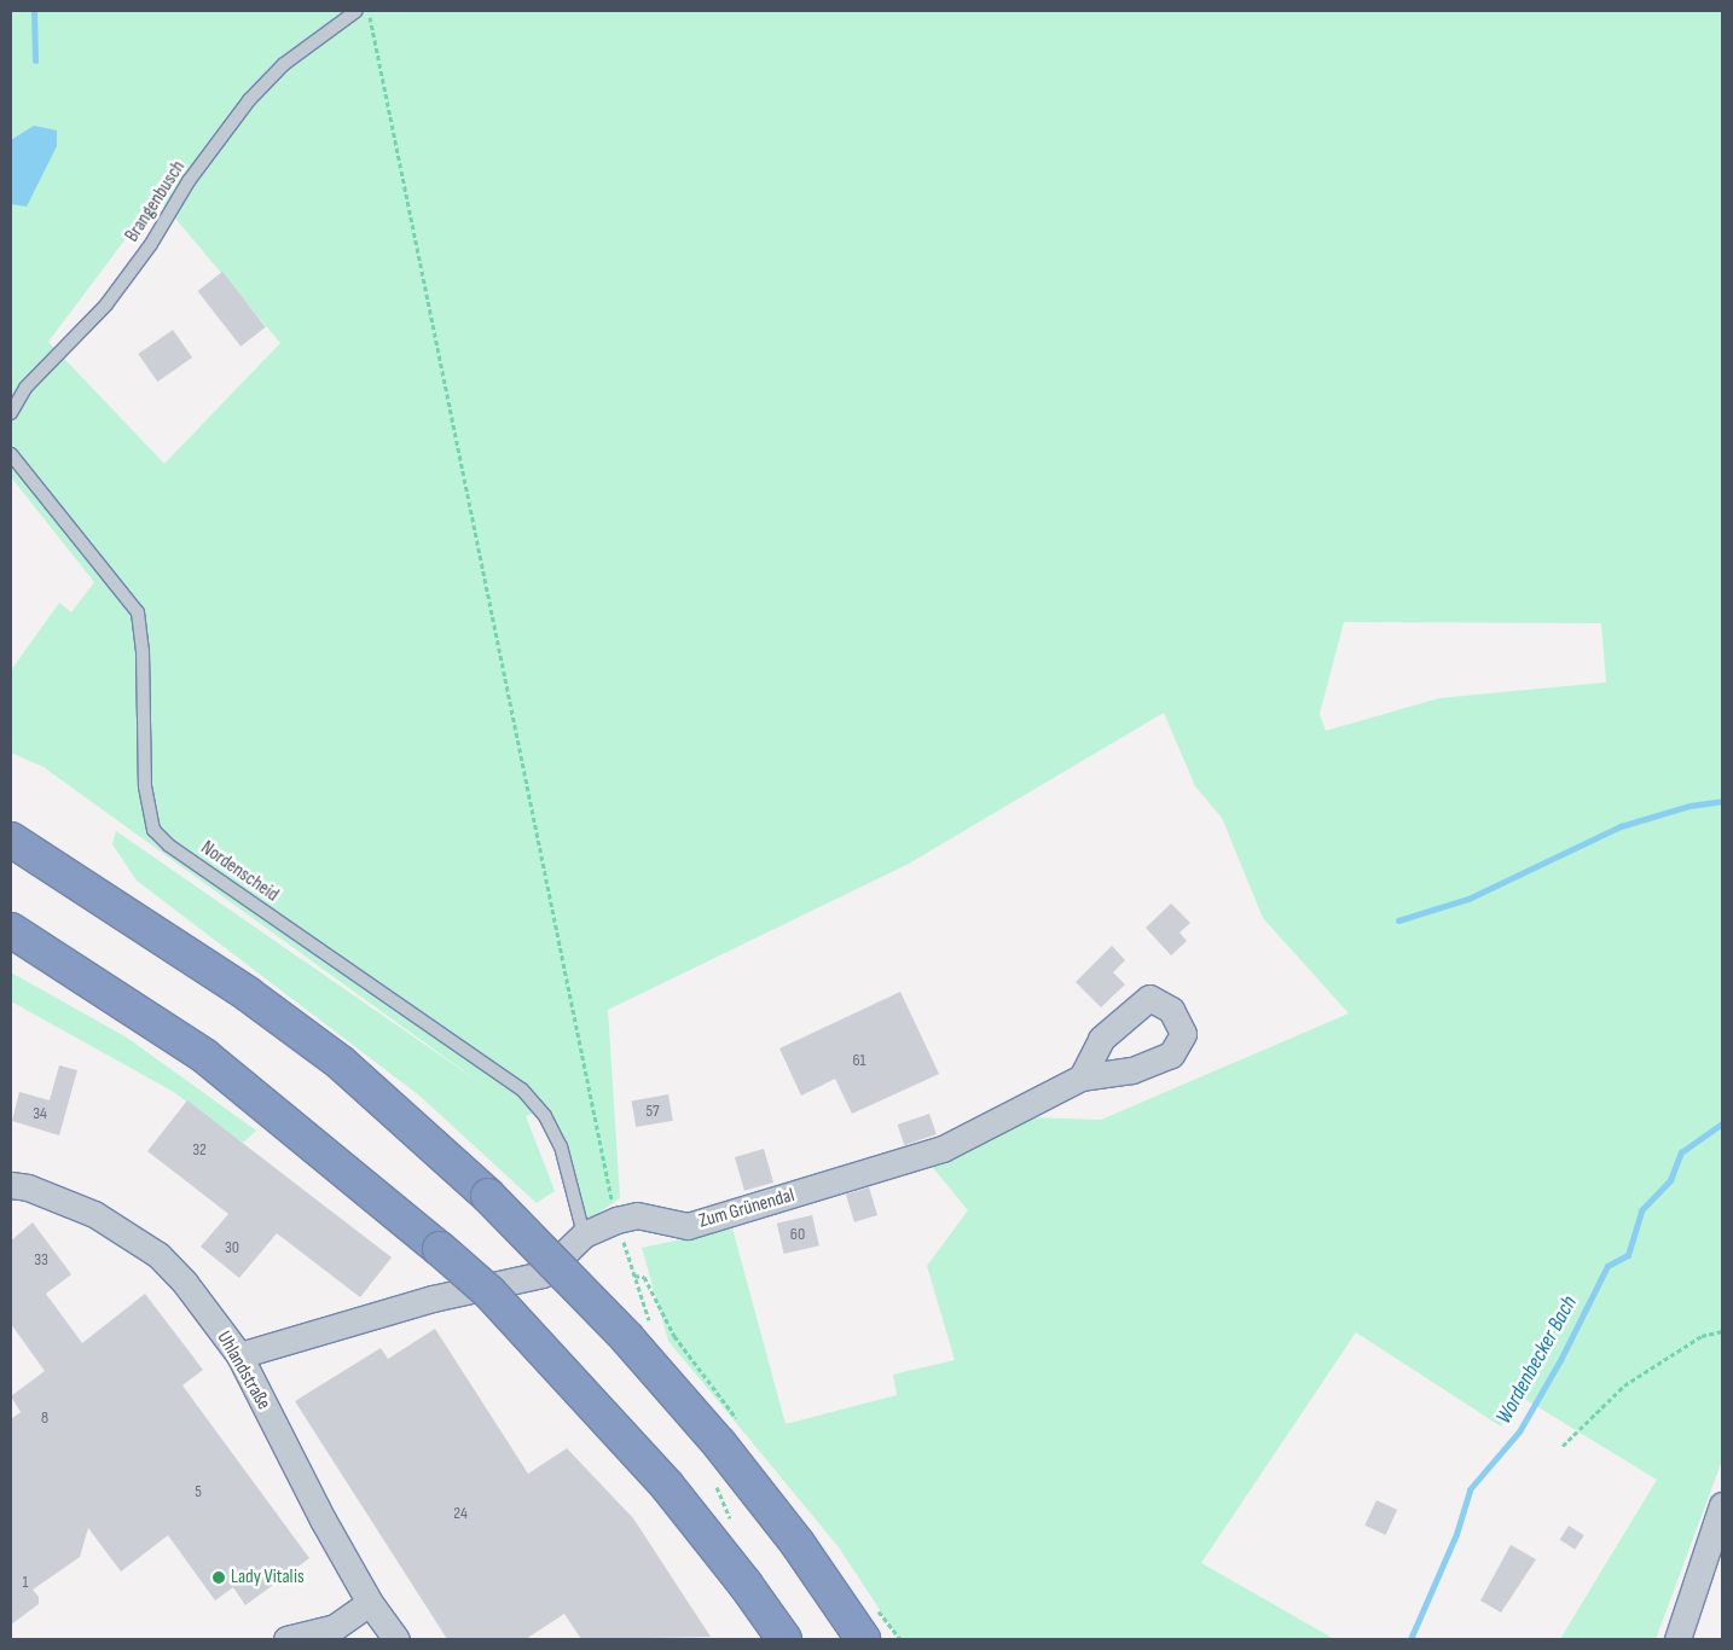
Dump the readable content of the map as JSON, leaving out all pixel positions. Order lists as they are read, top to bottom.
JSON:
{
  "streets": {
    "street": ["Zum Grünendal", "Uhlandstraße"],
    "lane": ["Brangenbusch", "Nordenscheid"]
  },
  "crossings": [
    ["Nordenscheid", "Zum Grünendal"],
    ["Zum Grünendal", "Uhlandstraße"]
  ],
  "water": ["Wordenbecker Bach"],
  "places": ["Lady Vitalis"],
  "house_numbers": [
    "61",
    "57",
    "34",
    "32",
    "60",
    "30",
    "33",
    "8",
    "5",
    "24",
    "1"
  ]
}
